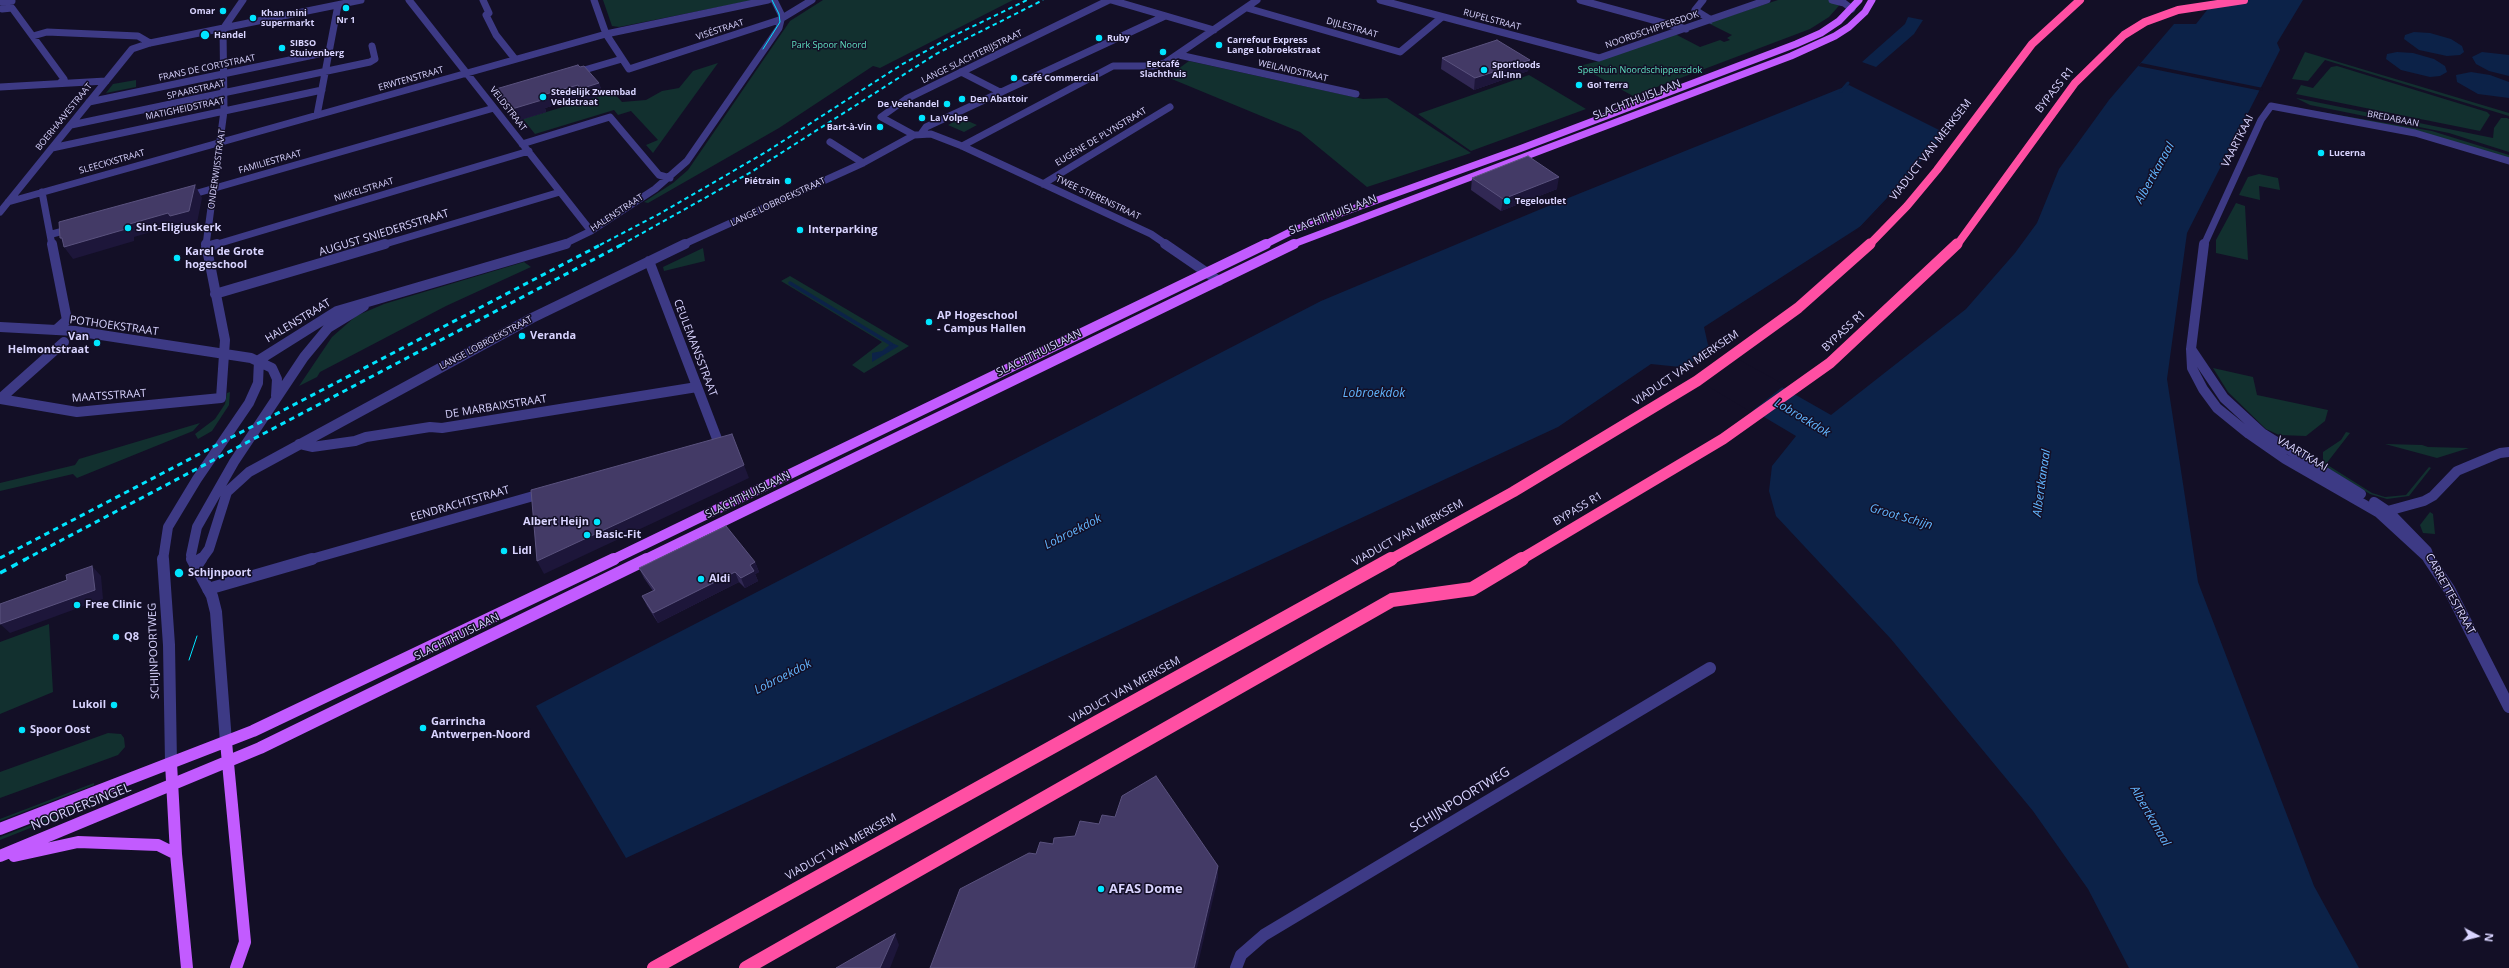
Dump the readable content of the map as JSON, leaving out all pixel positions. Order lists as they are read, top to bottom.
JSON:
{
  "streets": {
    "highway": ["BYPASS R1", "VIADUCT VAN MERKSEM"],
    "main road": ["SLACHTHUISLAAN", "SCHIJNPOORTWEG", "NOORDERSINGEL"],
    "street": [
      "RUPELSTRAAT",
      "DIJLESTRAAT",
      "VISÉSTRAAT",
      "NOORDSCHIPPERSDOK",
      "LANGE SLACHTERIJSTRAAT",
      "FRANS DE CORTSTRAAT",
      "WEILANDSTRAAT",
      "ERWTENSTRAAT",
      "SPAARSTRAAT",
      "MATIGHEIDSTRAAT",
      "VELDSTRAAT",
      "BOERHAAVESTRAAT",
      "BREDABAAN",
      "EUGÈNE DE PLYNSTRAAT",
      "VAARTKAAI",
      "SLEECKXSTRAAT",
      "FAMILIESTRAAT",
      "ONDERWIJSSTRAAT",
      "NIKKELSTRAAT",
      "TWEE STIERENSTRAAT",
      "LANGE LOBROEKSTRAAT",
      "HALENSTRAAT",
      "AUGUST SNIEDERSSTRAAT",
      "POTHOEKSTRAAT",
      "CEULEMANSSTRAAT",
      "MAATSSTRAAT",
      "DE MARBAIXSTRAAT",
      "EENDRACHTSTRAAT",
      "CARRETTESTRAAT"
    ]
  },
  "crossings": [
    ["RUPELSTRAAT", "DIJLESTRAAT"],
    ["RUPELSTRAAT", "NOORDSCHIPPERSDOK"],
    ["VISÉSTRAAT", "HALENSTRAAT"],
    ["LANGE SLACHTERIJSTRAAT", "LANGE LOBROEKSTRAAT"],
    ["FRANS DE CORTSTRAAT", "BOERHAAVESTRAAT"],
    ["FRANS DE CORTSTRAAT", "ONDERWIJSSTRAAT"],
    ["ERWTENSTRAAT", "VELDSTRAAT"],
    ["ERWTENSTRAAT", "SLEECKXSTRAAT"],
    ["ERWTENSTRAAT", "ONDERWIJSSTRAAT"],
    ["SPAARSTRAAT", "BOERHAAVESTRAAT"],
    ["SPAARSTRAAT", "ONDERWIJSSTRAAT"],
    ["SLACHTHUISLAAN", "TWEE STIERENSTRAAT"],
    ["SLACHTHUISLAAN", "SCHIJNPOORTWEG"],
    ["SLACHTHUISLAAN", "NOORDERSINGEL"],
    ["MATIGHEIDSTRAAT", "BOERHAAVESTRAAT"],
    ["MATIGHEIDSTRAAT", "ONDERWIJSSTRAAT"],
    ["VELDSTRAAT", "FAMILIESTRAAT"],
    ["VELDSTRAAT", "NIKKELSTRAAT"],
    ["VELDSTRAAT", "HALENSTRAAT"],
    ["VELDSTRAAT", "AUGUST SNIEDERSSTRAAT"],
    ["BOERHAAVESTRAAT", "SLEECKXSTRAAT"],
    ["BOERHAAVESTRAAT", "ONDERWIJSSTRAAT"],
    ["BREDABAAN", "VAARTKAAI"],
    ["EUGÈNE DE PLYNSTRAAT", "TWEE STIERENSTRAAT"],
    ["VAARTKAAI", "CARRETTESTRAAT"],
    ["SLEECKXSTRAAT", "ONDERWIJSSTRAAT"],
    ["FAMILIESTRAAT", "ONDERWIJSSTRAAT"],
    ["ONDERWIJSSTRAAT", "NIKKELSTRAAT"],
    ["ONDERWIJSSTRAAT", "AUGUST SNIEDERSSTRAAT"],
    ["ONDERWIJSSTRAAT", "POTHOEKSTRAAT"],
    ["ONDERWIJSSTRAAT", "MAATSSTRAAT"],
    ["LANGE LOBROEKSTRAAT", "CEULEMANSSTRAAT"],
    ["LANGE LOBROEKSTRAAT", "DE MARBAIXSTRAAT"],
    ["HALENSTRAAT", "SCHIJNPOORTWEG"],
    ["POTHOEKSTRAAT", "MAATSSTRAAT"],
    ["CEULEMANSSTRAAT", "DE MARBAIXSTRAAT"],
    ["SCHIJNPOORTWEG", "NOORDERSINGEL"]
  ],
  "water": ["Albertkanaal", "Lobroekdok", "Groot Schijn"],
  "parks": ["Park Spoor Noord", "Speeltuin Noordschippersdok"],
  "places": [
    "Nr 1",
    "Omar",
    "Khan mini supermarkt",
    "Handel",
    "Ruby",
    "Carrefour Express Lange Lobroekstraat",
    "SIBSO Stuivenberg",
    "Eetcafé Slachthuis",
    "Sportloods All-Inn",
    "Café Commercial",
    "Go! Terra",
    "Stedelijk Zwembad Veldstraat",
    "Den Abattoir",
    "De Veehandel",
    "La Volpe",
    "Bart-à-Vin",
    "Lucerna",
    "Piétrain",
    "Tegeloutlet",
    "Sint-Eligiuskerk",
    "Interparking",
    "Karel de Grote hogeschool",
    "AP Hogeschool - Campus Hallen",
    "Veranda",
    "Van Helmontstraat",
    "Albert Heijn",
    "Basic-Fit",
    "Lidl",
    "Schijnpoort",
    "Aldi",
    "Free Clinic",
    "Q8",
    "Lukoil",
    "Garrincha Antwerpen-Noord",
    "Spoor Oost",
    "AFAS Dome"
  ],
  "north": "right"
}
